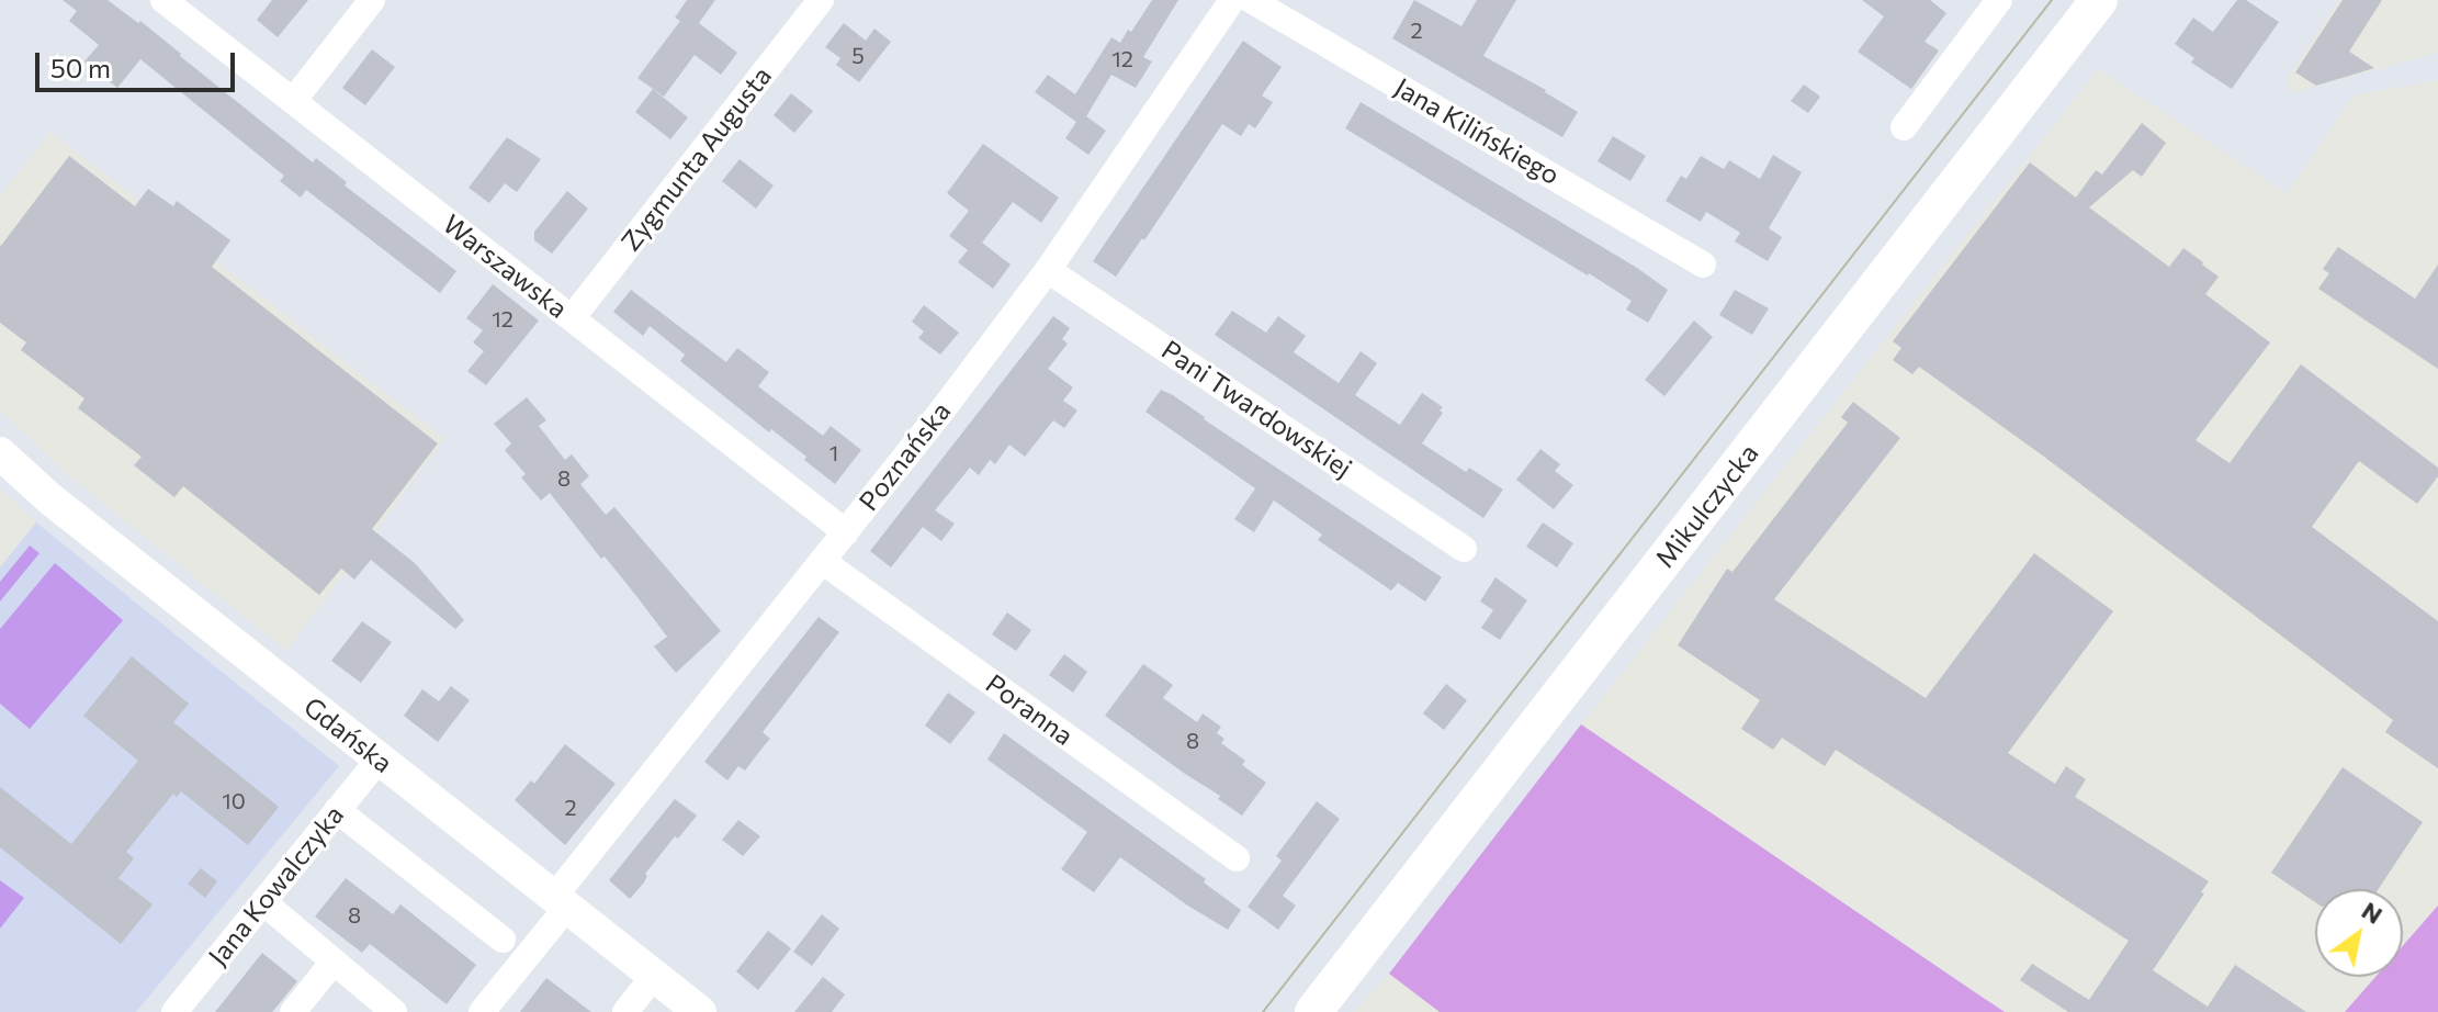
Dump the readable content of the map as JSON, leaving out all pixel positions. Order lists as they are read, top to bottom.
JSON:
{
  "streets": {
    "main road": ["Mikulczycka"],
    "street": [
      "Jana Kilińskiego",
      "Zygmunta Augusta",
      "Warszawska",
      "Pani Twardowskiej",
      "Poznańska",
      "Poranna",
      "Gdańska",
      "Jana Kowalczyka"
    ]
  },
  "crossings": [
    ["Zygmunta Augusta", "Warszawska"],
    ["Warszawska", "Poznańska"],
    ["Pani Twardowskiej", "Poznańska"],
    ["Poznańska", "Poranna"],
    ["Poznańska", "Gdańska"],
    ["Gdańska", "Jana Kowalczyka"]
  ],
  "house_numbers": [
    "2",
    "5",
    "12",
    "12",
    "1",
    "8",
    "8",
    "10",
    "2",
    "8"
  ],
  "scale_bar": "50 m",
  "north": "top right"
}
